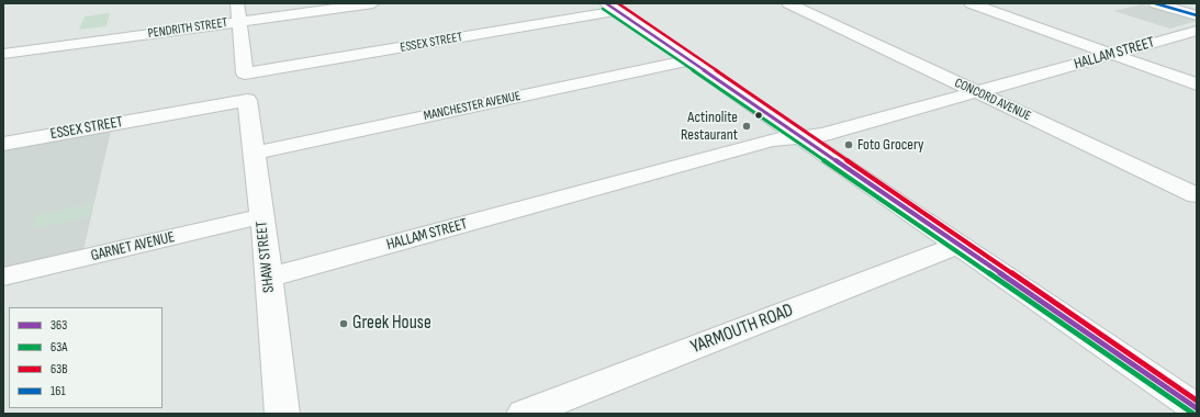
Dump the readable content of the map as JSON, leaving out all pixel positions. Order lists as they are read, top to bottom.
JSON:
{
  "streets": {
    "street": [
      "PENDRITH STREET",
      "ESSEX STREET",
      "HALLAM STREET",
      "CONCORD AVENUE",
      "MANCHESTER AVENUE",
      "GARNET AVENUE",
      "SHAW STREET",
      "YARMOUTH ROAD"
    ]
  },
  "crossings": [
    ["PENDRITH STREET", "ESSEX STREET"],
    ["ESSEX STREET", "SHAW STREET"],
    ["HALLAM STREET", "CONCORD AVENUE"],
    ["HALLAM STREET", "SHAW STREET"],
    ["MANCHESTER AVENUE", "SHAW STREET"],
    ["GARNET AVENUE", "SHAW STREET"]
  ],
  "places": ["Actinolite Restaurant", "Foto Grocery", "Greek House"],
  "lines": [
    "transit line 363",
    "transit line 63B",
    "transit line 161",
    "transit line 63A"
  ],
  "legend": [
    "363",
    "63A",
    "63B",
    "161"
  ]
}
